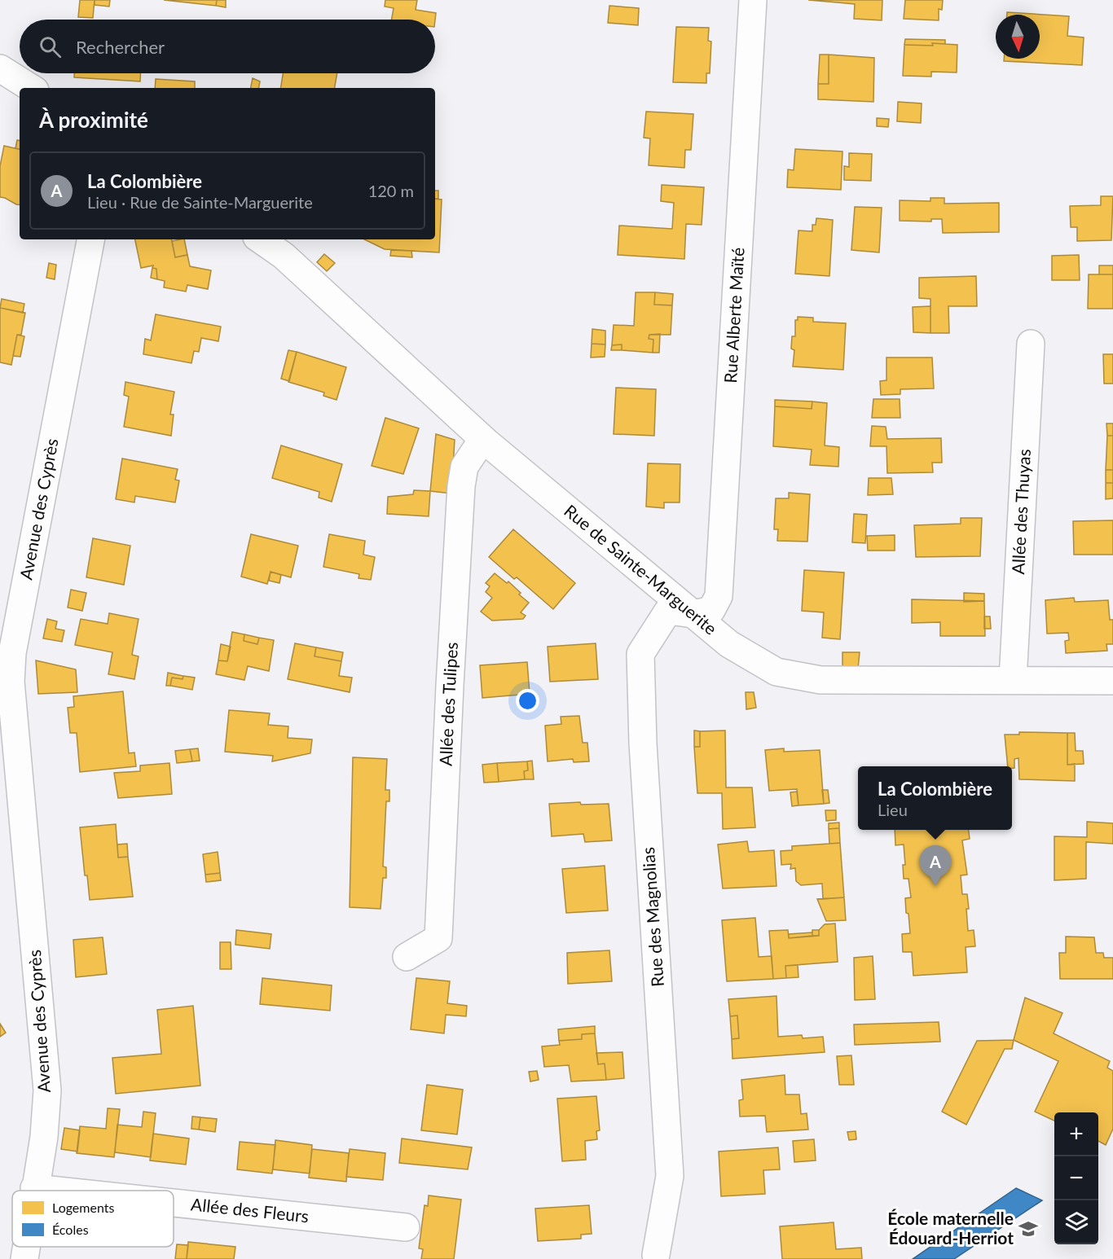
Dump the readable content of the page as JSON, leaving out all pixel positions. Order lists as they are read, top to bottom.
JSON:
{
  "streets": {
    "street": [
      "Rue Alberte Maïté",
      "Avenue des Cyprès",
      "Allée des Thuyas",
      "Rue de Sainte-Marguerite",
      "Allée des Tulipes",
      "Rue des Magnolias",
      "Allée des Fleurs"
    ]
  },
  "crossings": [
    ["Rue Alberte Maïté", "Rue de Sainte-Marguerite"],
    ["Rue Alberte Maïté", "Rue des Magnolias"],
    ["Avenue des Cyprès", "Allée des Fleurs"],
    ["Allée des Thuyas", "Rue de Sainte-Marguerite"],
    ["Rue de Sainte-Marguerite", "Allée des Tulipes"],
    ["Rue de Sainte-Marguerite", "Rue des Magnolias"]
  ],
  "places": {
    "school or university": ["École maternelle Édouard-Herriot"]
  },
  "legend": ["Logements", "Écoles"],
  "north": "bottom",
  "page": {
    "search": "Rechercher",
    "heading": "À proximité",
    "list": [
      {
        "mark": "A",
        "name": "La Colombière",
        "note": "Lieu · Rue de Sainte-Marguerite",
        "value": "120 m"
      }
    ],
    "popup": ["La Colombière", "Lieu"],
    "pins": "A",
    "map_buttons": ["+", "−"]
  }
}
